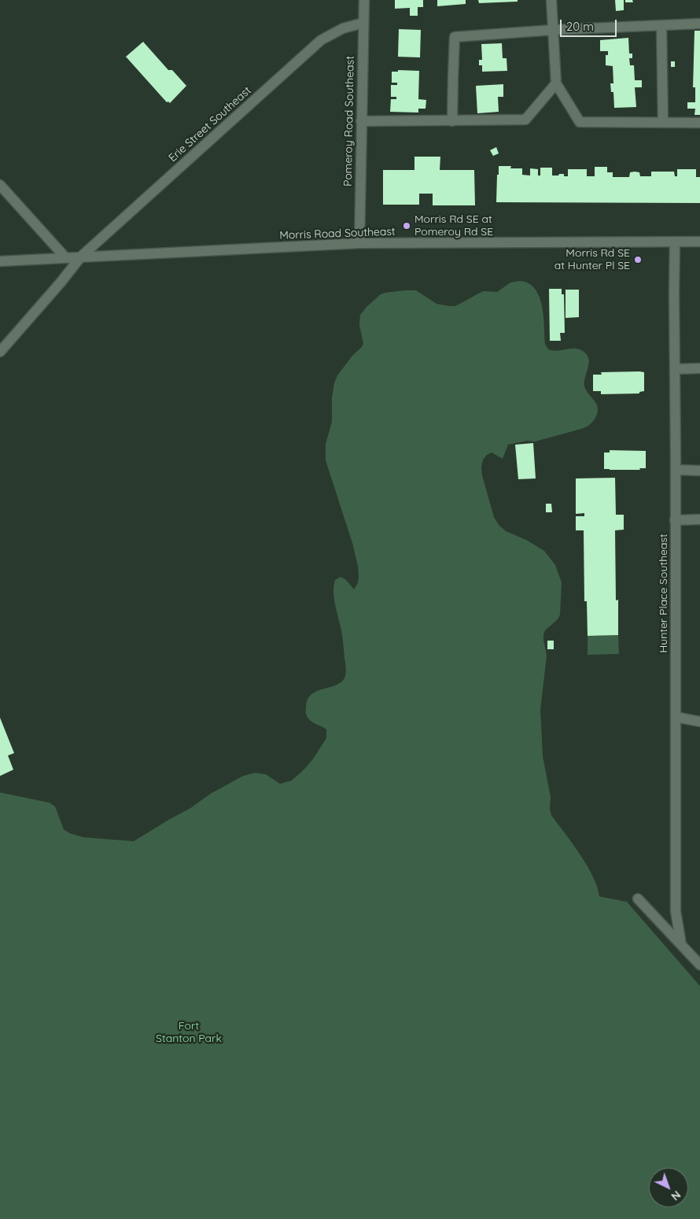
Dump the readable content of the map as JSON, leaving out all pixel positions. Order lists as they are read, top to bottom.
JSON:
{
  "streets": {
    "street": [
      "Pomeroy Road Southeast",
      "Erie Street Southeast",
      "Morris Road Southeast",
      "Hunter Place Southeast"
    ]
  },
  "crossings": [
    ["Pomeroy Road Southeast", "Erie Street Southeast"],
    ["Pomeroy Road Southeast", "Morris Road Southeast"],
    ["Erie Street Southeast", "Morris Road Southeast"],
    ["Morris Road Southeast", "Hunter Place Southeast"]
  ],
  "parks": ["Fort Stanton Park"],
  "places": ["Morris Rd SE at Pomeroy Rd SE", "Morris Rd SE at Hunter Pl SE"],
  "scale_bar": "20 m",
  "north": "bottom right"
}
